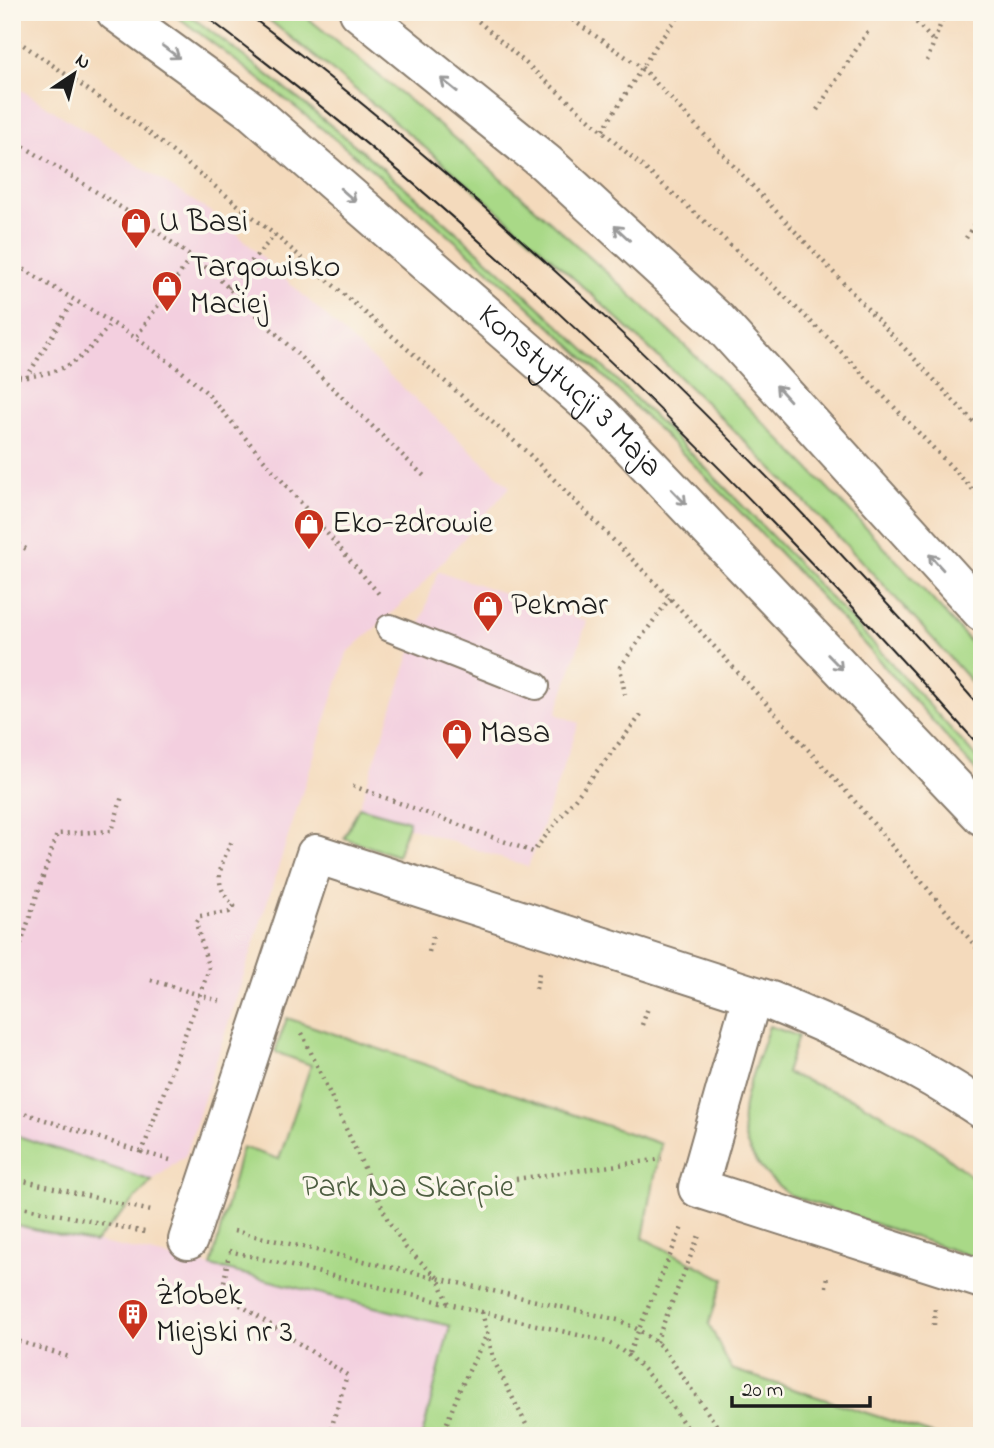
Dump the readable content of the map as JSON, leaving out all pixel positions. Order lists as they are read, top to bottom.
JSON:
{
  "streets": {
    "street": ["Konstytucji 3 Maja"]
  },
  "parks": ["Park Na Skarpie"],
  "places": {
    "shop": [
      "U Basi",
      "Targowisko Maciej",
      "Eko-zdrowie",
      "Pekmar",
      "Masa"
    ],
    "building": ["Żłobek Miejski nr 3"]
  },
  "scale_bar": "20 m",
  "north": "top right"
}
